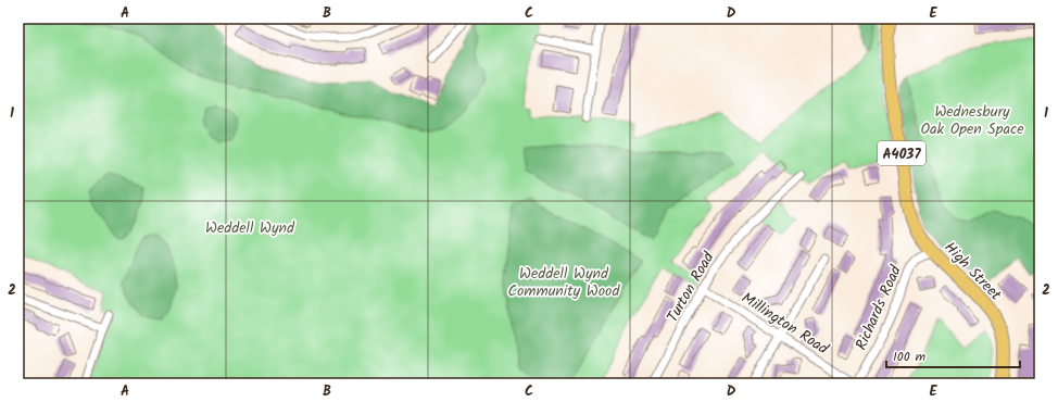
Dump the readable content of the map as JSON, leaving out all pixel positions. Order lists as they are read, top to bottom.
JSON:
{
  "streets": {
    "main road": ["A4037", "High Street"],
    "street": ["Turton Road", "Richards Road", "Millington Road"]
  },
  "crossings": [
    ["High Street", "Richards Road"],
    ["Turton Road", "Millington Road"]
  ],
  "parks": ["Wednesbury Oak Open Space", "Weddell Wynd", "Weddell Wynd Community Wood"],
  "scale_bar": "100 m",
  "grid": {
    "columns": [
      "A",
      "B",
      "C",
      "D",
      "E"
    ],
    "rows": ["1", "2"]
  }
}
